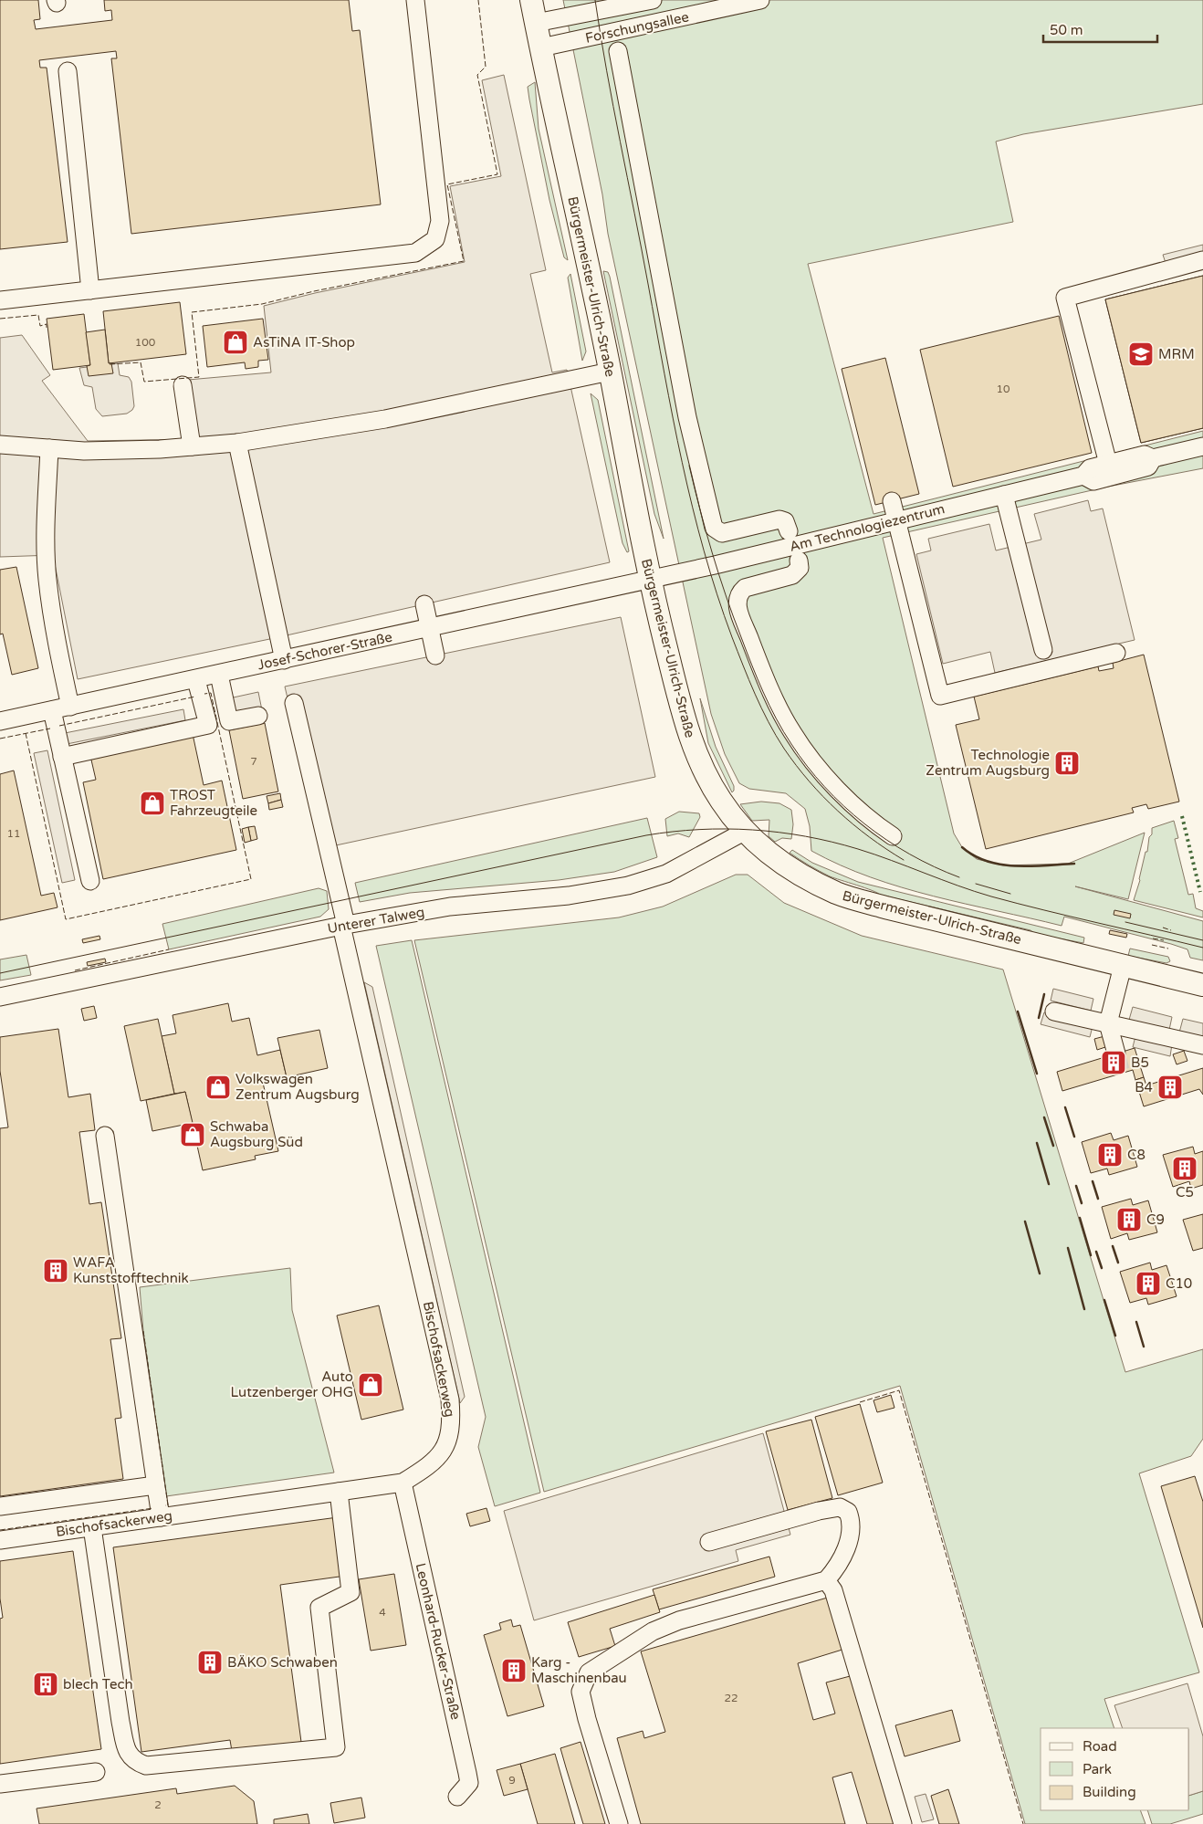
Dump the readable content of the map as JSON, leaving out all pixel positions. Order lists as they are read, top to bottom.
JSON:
{
  "streets": {
    "main road": ["Bürgermeister-Ulrich-Straße"],
    "street": [
      "Forschungsallee",
      "Am Technologiezentrum",
      "Josef-Schorer-Straße",
      "Unterer Talweg",
      "Bischofsackerweg",
      "Leonhard-Rucker-Straße"
    ]
  },
  "crossings": [
    ["Forschungsallee", "Bürgermeister-Ulrich-Straße"],
    ["Bürgermeister-Ulrich-Straße", "Am Technologiezentrum"],
    ["Bürgermeister-Ulrich-Straße", "Josef-Schorer-Straße"],
    ["Bürgermeister-Ulrich-Straße", "Unterer Talweg"],
    ["Am Technologiezentrum", "Josef-Schorer-Straße"],
    ["Unterer Talweg", "Bischofsackerweg"],
    ["Bischofsackerweg", "Leonhard-Rucker-Straße"]
  ],
  "places": {
    "shop": [
      "AsTiNA IT-Shop",
      "TROST Fahrzeugteile",
      "Volkswagen Zentrum Augsburg",
      "Schwaba Augsburg Süd",
      "Auto Lutzenberger OHG"
    ],
    "school or university": ["MRM"],
    "building": [
      "Technologie Zentrum Augsburg",
      "B5",
      "B4",
      "C8",
      "C5",
      "C9",
      "WAFA Kunststofftechnik",
      "C10",
      "BÄKO Schwaben",
      "Karg - Maschinenbau",
      "blech Tech"
    ]
  },
  "house_numbers": [
    "100",
    "10",
    "7",
    "11",
    "4",
    "22",
    "9",
    "2"
  ],
  "legend": ["Road", "Park", "Building"],
  "scale_bar": "50 m"
}
